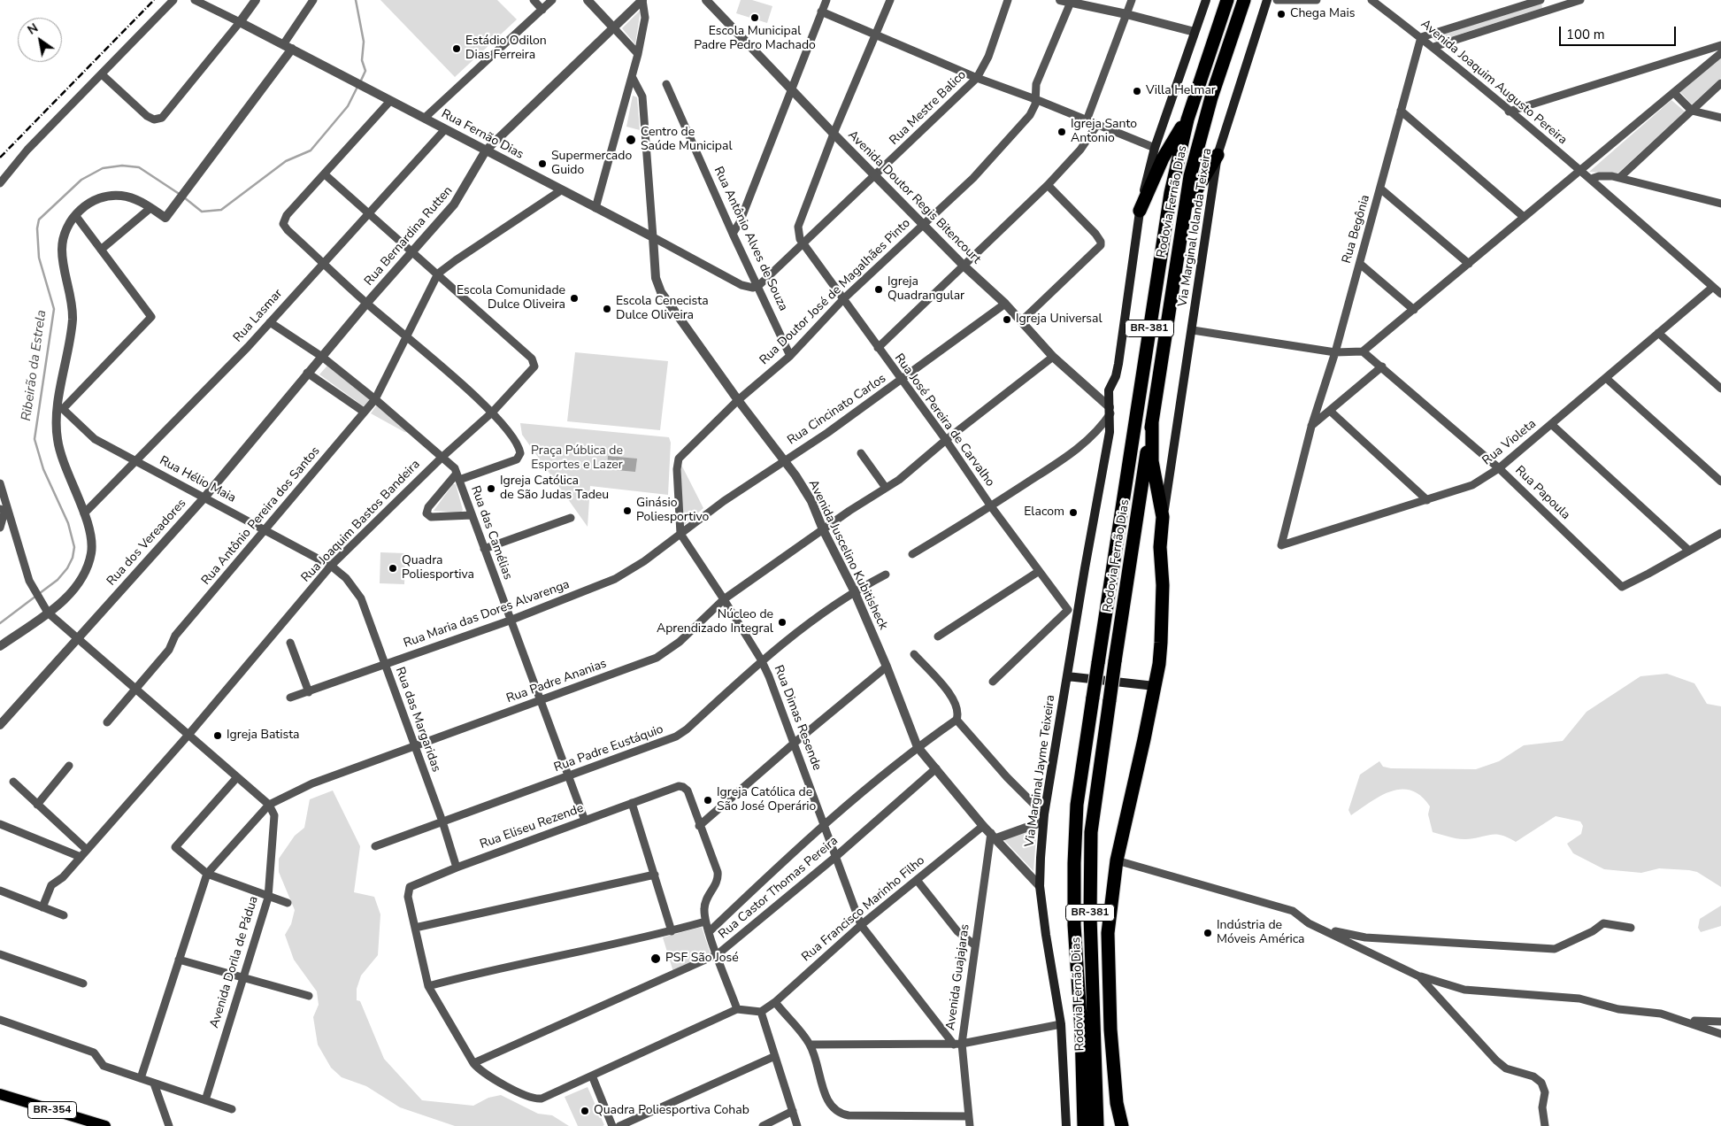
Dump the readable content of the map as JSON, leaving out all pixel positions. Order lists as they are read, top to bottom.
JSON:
{
  "streets": {
    "highway": ["Rodovia Fernão Dias", "BR-381"],
    "main road": ["Via Marginal Iolanda Teixeira", "Via Marginal Jayme Teixeira", "BR-354"],
    "street": [
      "Avenida Joaquim Augusto Pereira",
      "Rua Mestre Balico",
      "Rua Fernão Dias",
      "Avenida Doutor Regis Bitencourt",
      "Rua Begônia",
      "Rua Bernardina Rutten",
      "Rua Antônio Alves de Souza",
      "Rua Doutor José de Magalhães Pinto",
      "Rua Lasmar",
      "Rua Cincinato Carlos",
      "Rua José Pereira de Carvalho",
      "Rua Violeta",
      "Rua Hélio Maia",
      "Rua Papoula",
      "Rua Antônio Pereira dos Santos",
      "Rua Joaquim Bastos Bandeira",
      "Rua das Camélias",
      "Rua dos Vereadores",
      "Avenida Juscelino Kubitisheck",
      "Rua Maria das Dores Alvarenga",
      "Rua Padre Ananias",
      "Rua Dimas Resende",
      "Rua das Margaridas",
      "Rua Padre Eustáquio",
      "Rua Eliseu Rezende",
      "Rua Castor Thomas Pereira",
      "Rua Francisco Marinho Filho",
      "Avenida Dorila de Pádua",
      "Avenida Guajajaras"
    ]
  },
  "crossings": [
    ["Avenida Joaquim Augusto Pereira", "Rua Begônia"],
    ["Avenida Joaquim Augusto Pereira", "Rua Violeta"],
    ["Rua Mestre Balico", "Rua Fernão Dias"],
    ["Rua Mestre Balico", "Avenida Doutor Regis Bitencourt"],
    ["Rua Mestre Balico", "Rua Antônio Alves de Souza"],
    ["Rua Mestre Balico", "Rua José Pereira de Carvalho"],
    ["Rua Fernão Dias", "Rua Bernardina Rutten"],
    ["Rua Fernão Dias", "Rua Antônio Alves de Souza"],
    ["Rua Fernão Dias", "Rua Lasmar"],
    ["Rua Fernão Dias", "Avenida Juscelino Kubitisheck"],
    ["Avenida Doutor Regis Bitencourt", "Rua Doutor José de Magalhães Pinto"],
    ["Avenida Doutor Regis Bitencourt", "Rua Cincinato Carlos"],
    ["Avenida Doutor Regis Bitencourt", "Rua Padre Ananias"],
    ["Avenida Doutor Regis Bitencourt", "Via Marginal Jayme Teixeira"],
    ["Rua Begônia", "Rua Violeta"],
    ["Rua Bernardina Rutten", "Rua das Camélias"],
    ["Rua Bernardina Rutten", "Rua dos Vereadores"],
    ["Rua Antônio Alves de Souza", "Rua Doutor José de Magalhães Pinto"],
    ["Rua Doutor José de Magalhães Pinto", "Rua Cincinato Carlos"],
    ["Rua Doutor José de Magalhães Pinto", "Rua José Pereira de Carvalho"],
    ["Rua Doutor José de Magalhães Pinto", "Avenida Juscelino Kubitisheck"],
    ["Rua Doutor José de Magalhães Pinto", "Rua Maria das Dores Alvarenga"],
    ["Rua Doutor José de Magalhães Pinto", "Rua Dimas Resende"],
    ["Rua Lasmar", "Rua Hélio Maia"],
    ["Rua Lasmar", "Rua das Camélias"],
    ["Rua Cincinato Carlos", "Rua José Pereira de Carvalho"],
    ["Rua Cincinato Carlos", "Avenida Juscelino Kubitisheck"],
    ["Rua Cincinato Carlos", "Rua Maria das Dores Alvarenga"],
    ["Rua Cincinato Carlos", "Rua Dimas Resende"],
    ["Rua José Pereira de Carvalho", "Rua Padre Ananias"],
    ["Rua Violeta", "Rua Papoula"],
    ["Rua Hélio Maia", "Rua Antônio Pereira dos Santos"],
    ["Rua Hélio Maia", "Rua Joaquim Bastos Bandeira"],
    ["Rua Hélio Maia", "Rua dos Vereadores"],
    ["Rua Hélio Maia", "Rua das Margaridas"],
    ["Rua Antônio Pereira dos Santos", "Rua Joaquim Bastos Bandeira"],
    ["Rua Antônio Pereira dos Santos", "Rua das Camélias"],
    ["Rua Joaquim Bastos Bandeira", "Rua das Camélias"],
    ["Rua Joaquim Bastos Bandeira", "Rua das Margaridas"],
    ["Rua das Camélias", "Rua Maria das Dores Alvarenga"],
    ["Rua das Camélias", "Rua Padre Ananias"],
    ["Rua das Camélias", "Rua Padre Eustáquio"],
    ["Rua das Camélias", "Rua Eliseu Rezende"],
    ["Avenida Juscelino Kubitisheck", "Rua Padre Ananias"],
    ["Avenida Juscelino Kubitisheck", "Rua Padre Eustáquio"],
    ["Avenida Juscelino Kubitisheck", "Via Marginal Jayme Teixeira"],
    ["Avenida Juscelino Kubitisheck", "Rua Castor Thomas Pereira"],
    ["Avenida Juscelino Kubitisheck", "Rua Francisco Marinho Filho"],
    ["Avenida Juscelino Kubitisheck", "Avenida Guajajaras"],
    ["Rua Maria das Dores Alvarenga", "Rua Dimas Resende"],
    ["Rua Maria das Dores Alvarenga", "Rua das Margaridas"],
    ["Rua Padre Ananias", "Rua Dimas Resende"],
    ["Rua Padre Ananias", "Rua das Margaridas"],
    ["Rua Padre Ananias", "Avenida Dorila de Pádua"],
    ["Rua Dimas Resende", "Rua Padre Eustáquio"],
    ["Rua Dimas Resende", "Rua Castor Thomas Pereira"],
    ["Rua Dimas Resende", "Rua Francisco Marinho Filho"],
    ["Rua Dimas Resende", "Avenida Guajajaras"],
    ["Rua das Margaridas", "Rua Padre Eustáquio"],
    ["Rua das Margaridas", "Rua Eliseu Rezende"]
  ],
  "water": ["Ribeirão da Estrela"],
  "parks": ["Praça Pública de Esportes e Lazer"],
  "places": [
    "Chega Mais",
    "Escola Municipal Padre Pedro Machado",
    "Estádio Odilon Dias Ferreira",
    "Villa Helmar",
    "Igreja Santo Antonio",
    "Centro de Saúde Municipal",
    "Supermercado Guido",
    "Igreja Quadrangular",
    "Escola Comunidade Dulce Oliveira",
    "Escola Cenecista Dulce Oliveira",
    "Igreja Universal",
    "Igreja Católica de São Judas Tadeu",
    "Ginásio Poliesportivo",
    "Elacom",
    "Quadra Poliesportiva",
    "Núcleo de Aprendizado Integral",
    "Igreja Batista",
    "Igreja Católica de São José Operário",
    "Indústria de Móveis América",
    "PSF São José",
    "Quadra Poliesportiva Cohab"
  ],
  "scale_bar": "100 m",
  "north": "top left"
}
